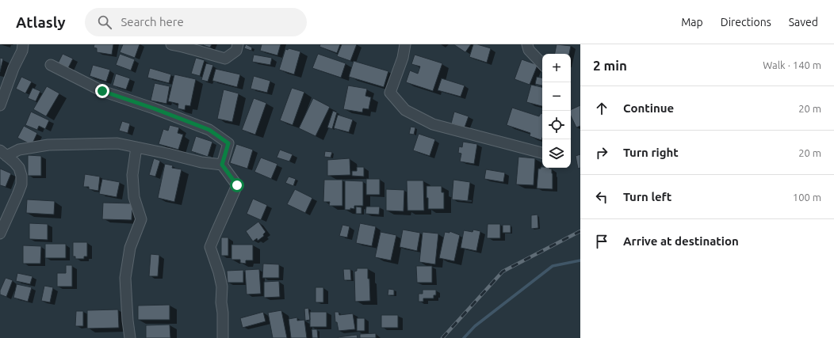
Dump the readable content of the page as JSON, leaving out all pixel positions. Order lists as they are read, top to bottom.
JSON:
{
  "page": {
    "header": "Atlasly",
    "search": "Search here",
    "nav": ["Map", "Directions", "Saved"],
    "heading": ["2 min", "Walk · 140 m"],
    "map_buttons": ["+", "−"],
    "list": [
      ["Continue", "20 m"],
      ["Turn right", "20 m"],
      ["Turn left", "100 m"],
      "Arrive at destination"
    ]
  }
}
